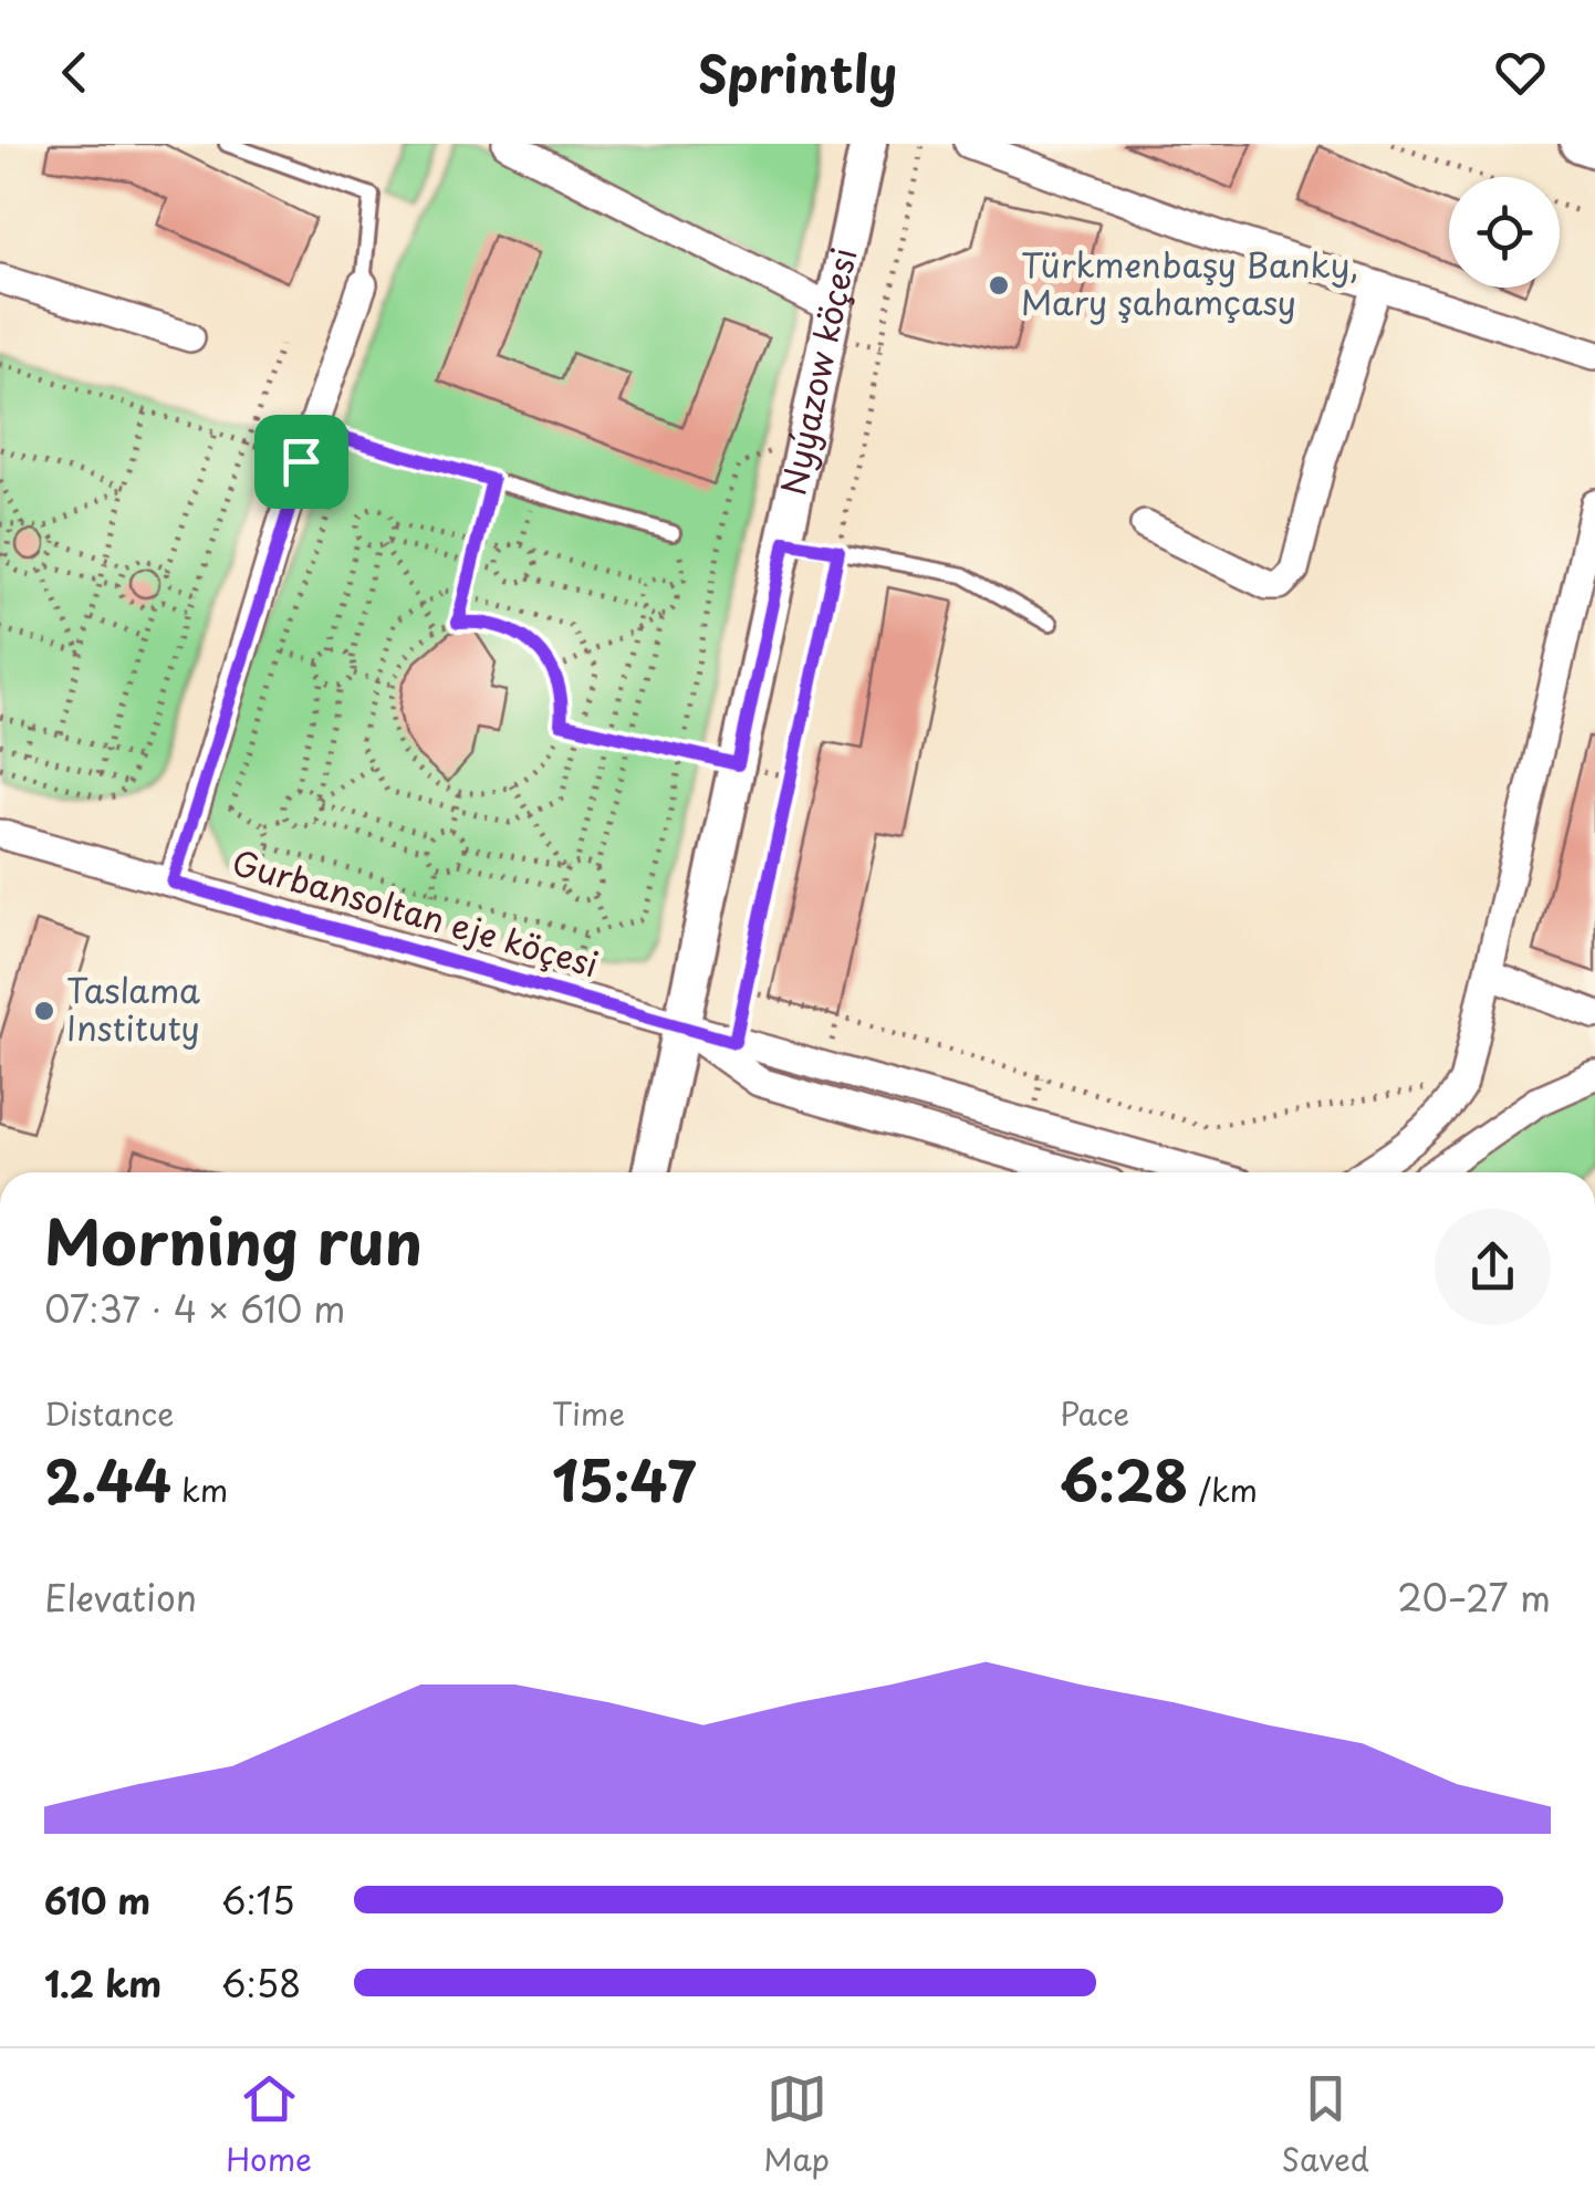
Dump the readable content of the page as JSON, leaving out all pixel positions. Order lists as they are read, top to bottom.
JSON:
{
  "streets": {
    "street": ["Nyýazow köçesi", "Gurbansoltan eje köçesi"]
  },
  "crossings": [
    ["Nyýazow köçesi", "Gurbansoltan eje köçesi"]
  ],
  "places": ["Türkmenbaşy Banky, Mary şahamçasy", "Taslama Instituty"],
  "page": {
    "header": "Sprintly",
    "heading": ["Morning run", "07:37 · 4 × 610 m"],
    "stats": [
      ["Distance", "2.44 km"],
      ["Time", "15:47"],
      ["Pace", "6:28 /km"]
    ],
    "chart": ["Elevation", "20–27 m"],
    "list": [
      {
        "name": "610 m",
        "note": "6:15"
      },
      {
        "name": "1.2 km",
        "note": "6:58"
      }
    ],
    "tabs": ["Home", "Map", "Saved"]
  }
}
